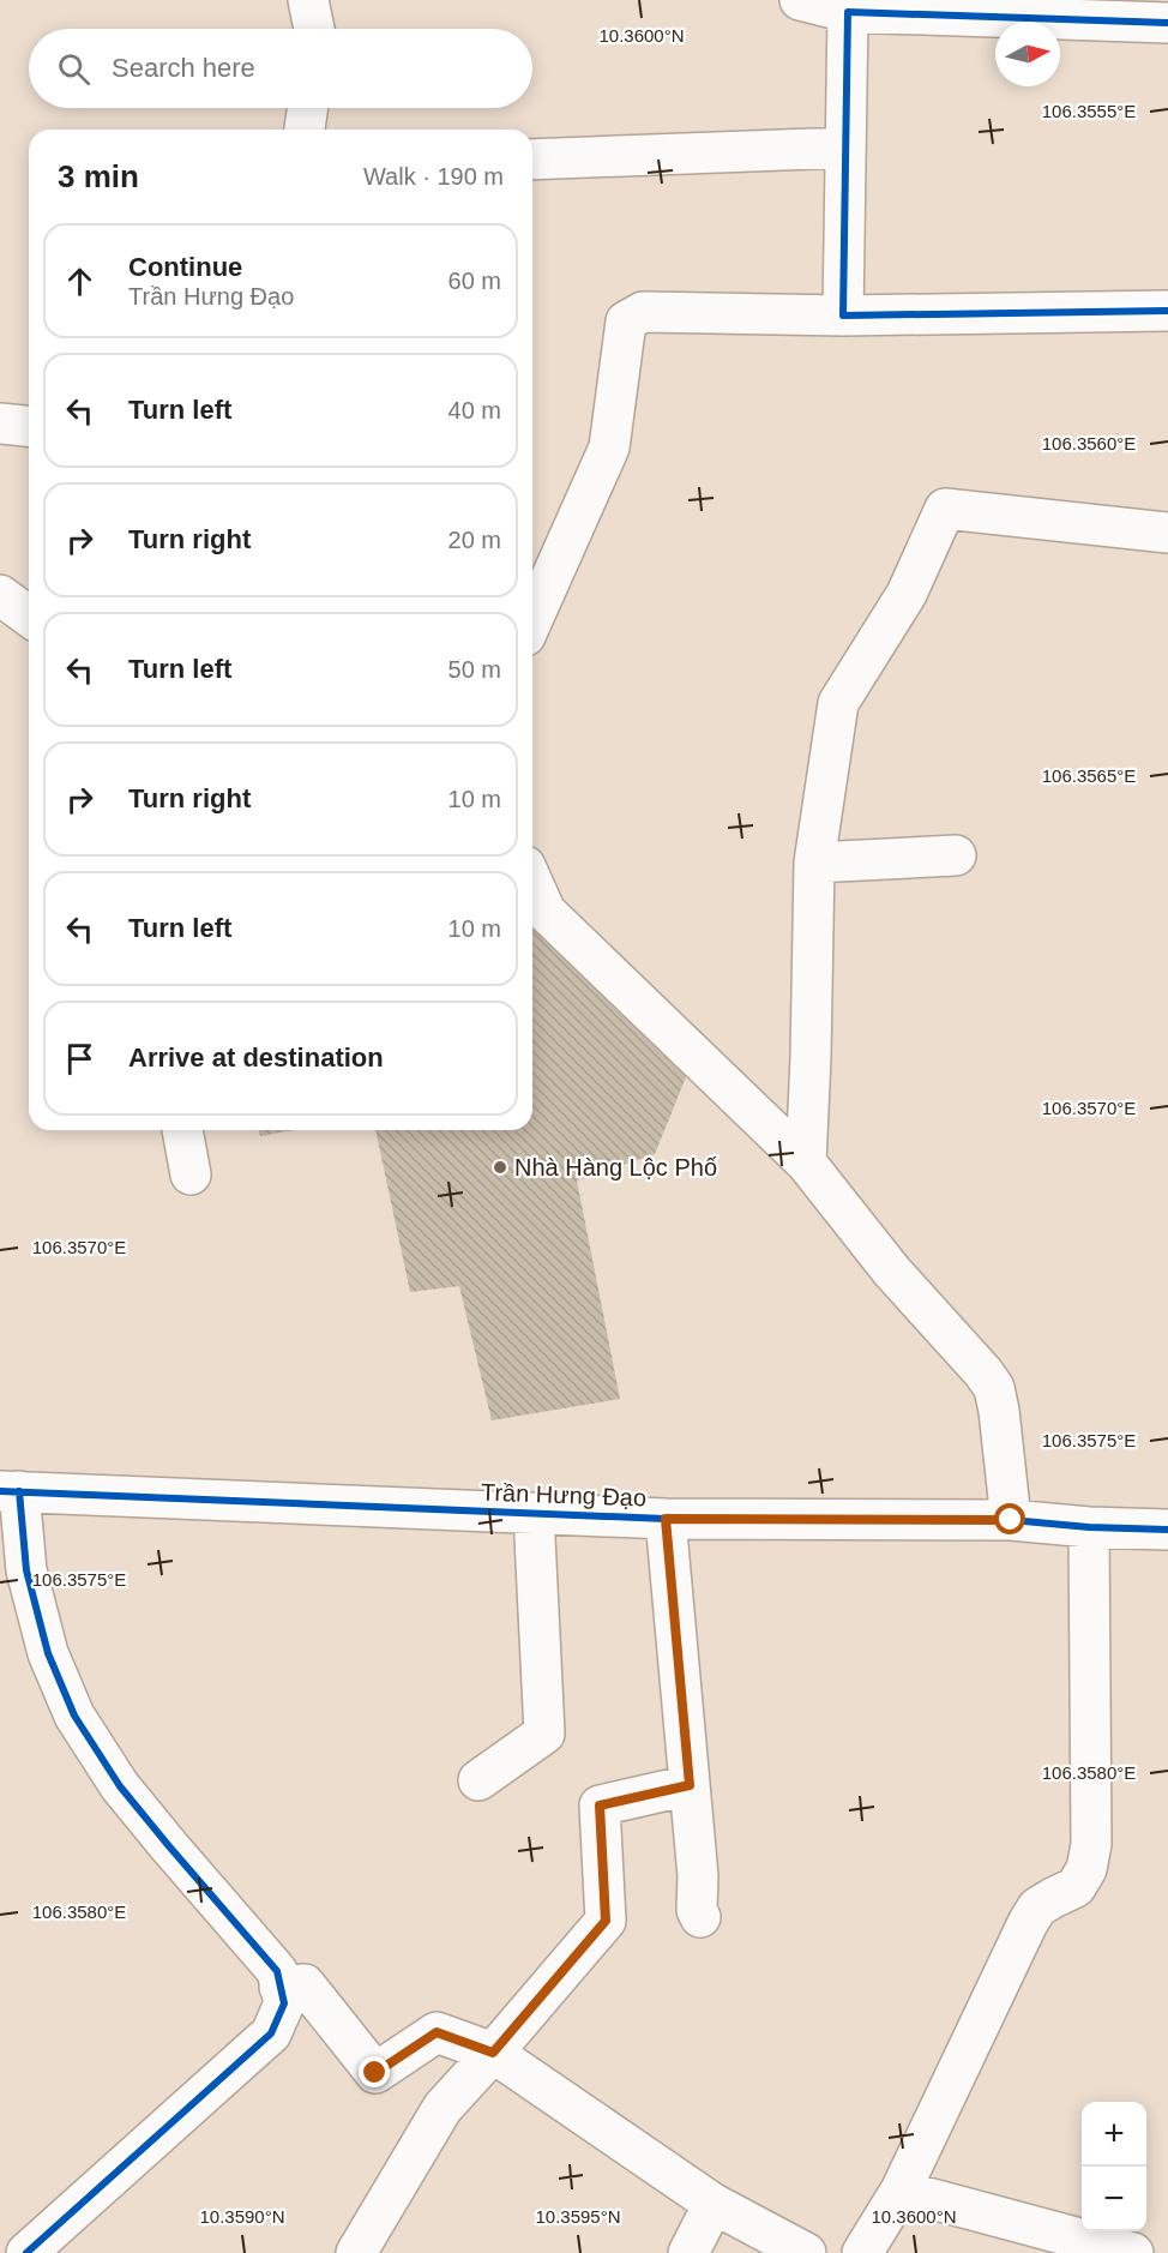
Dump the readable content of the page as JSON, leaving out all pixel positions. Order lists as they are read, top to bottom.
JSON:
{
  "streets": {
    "street": ["Trần Hưng Đạo"]
  },
  "places": ["Nhà Hàng Lộc Phố"],
  "north": "right",
  "page": {
    "search": "Search here",
    "heading": ["3 min", "Walk · 190 m"],
    "list": [
      ["Continue", "Trần Hưng Đạo", "60 m"],
      ["Turn left", "40 m"],
      ["Turn right", "20 m"],
      ["Turn left", "50 m"],
      ["Turn right", "10 m"],
      ["Turn left", "10 m"],
      "Arrive at destination"
    ],
    "map_buttons": ["+", "−"]
  },
  "coordinates": [
    "10.3600°N",
    "106.3555°E",
    "106.3560°E",
    "106.3565°E",
    "106.3570°E",
    "106.3575°E",
    "106.3580°E",
    "10.3590°N",
    "10.3595°N"
  ]
}
